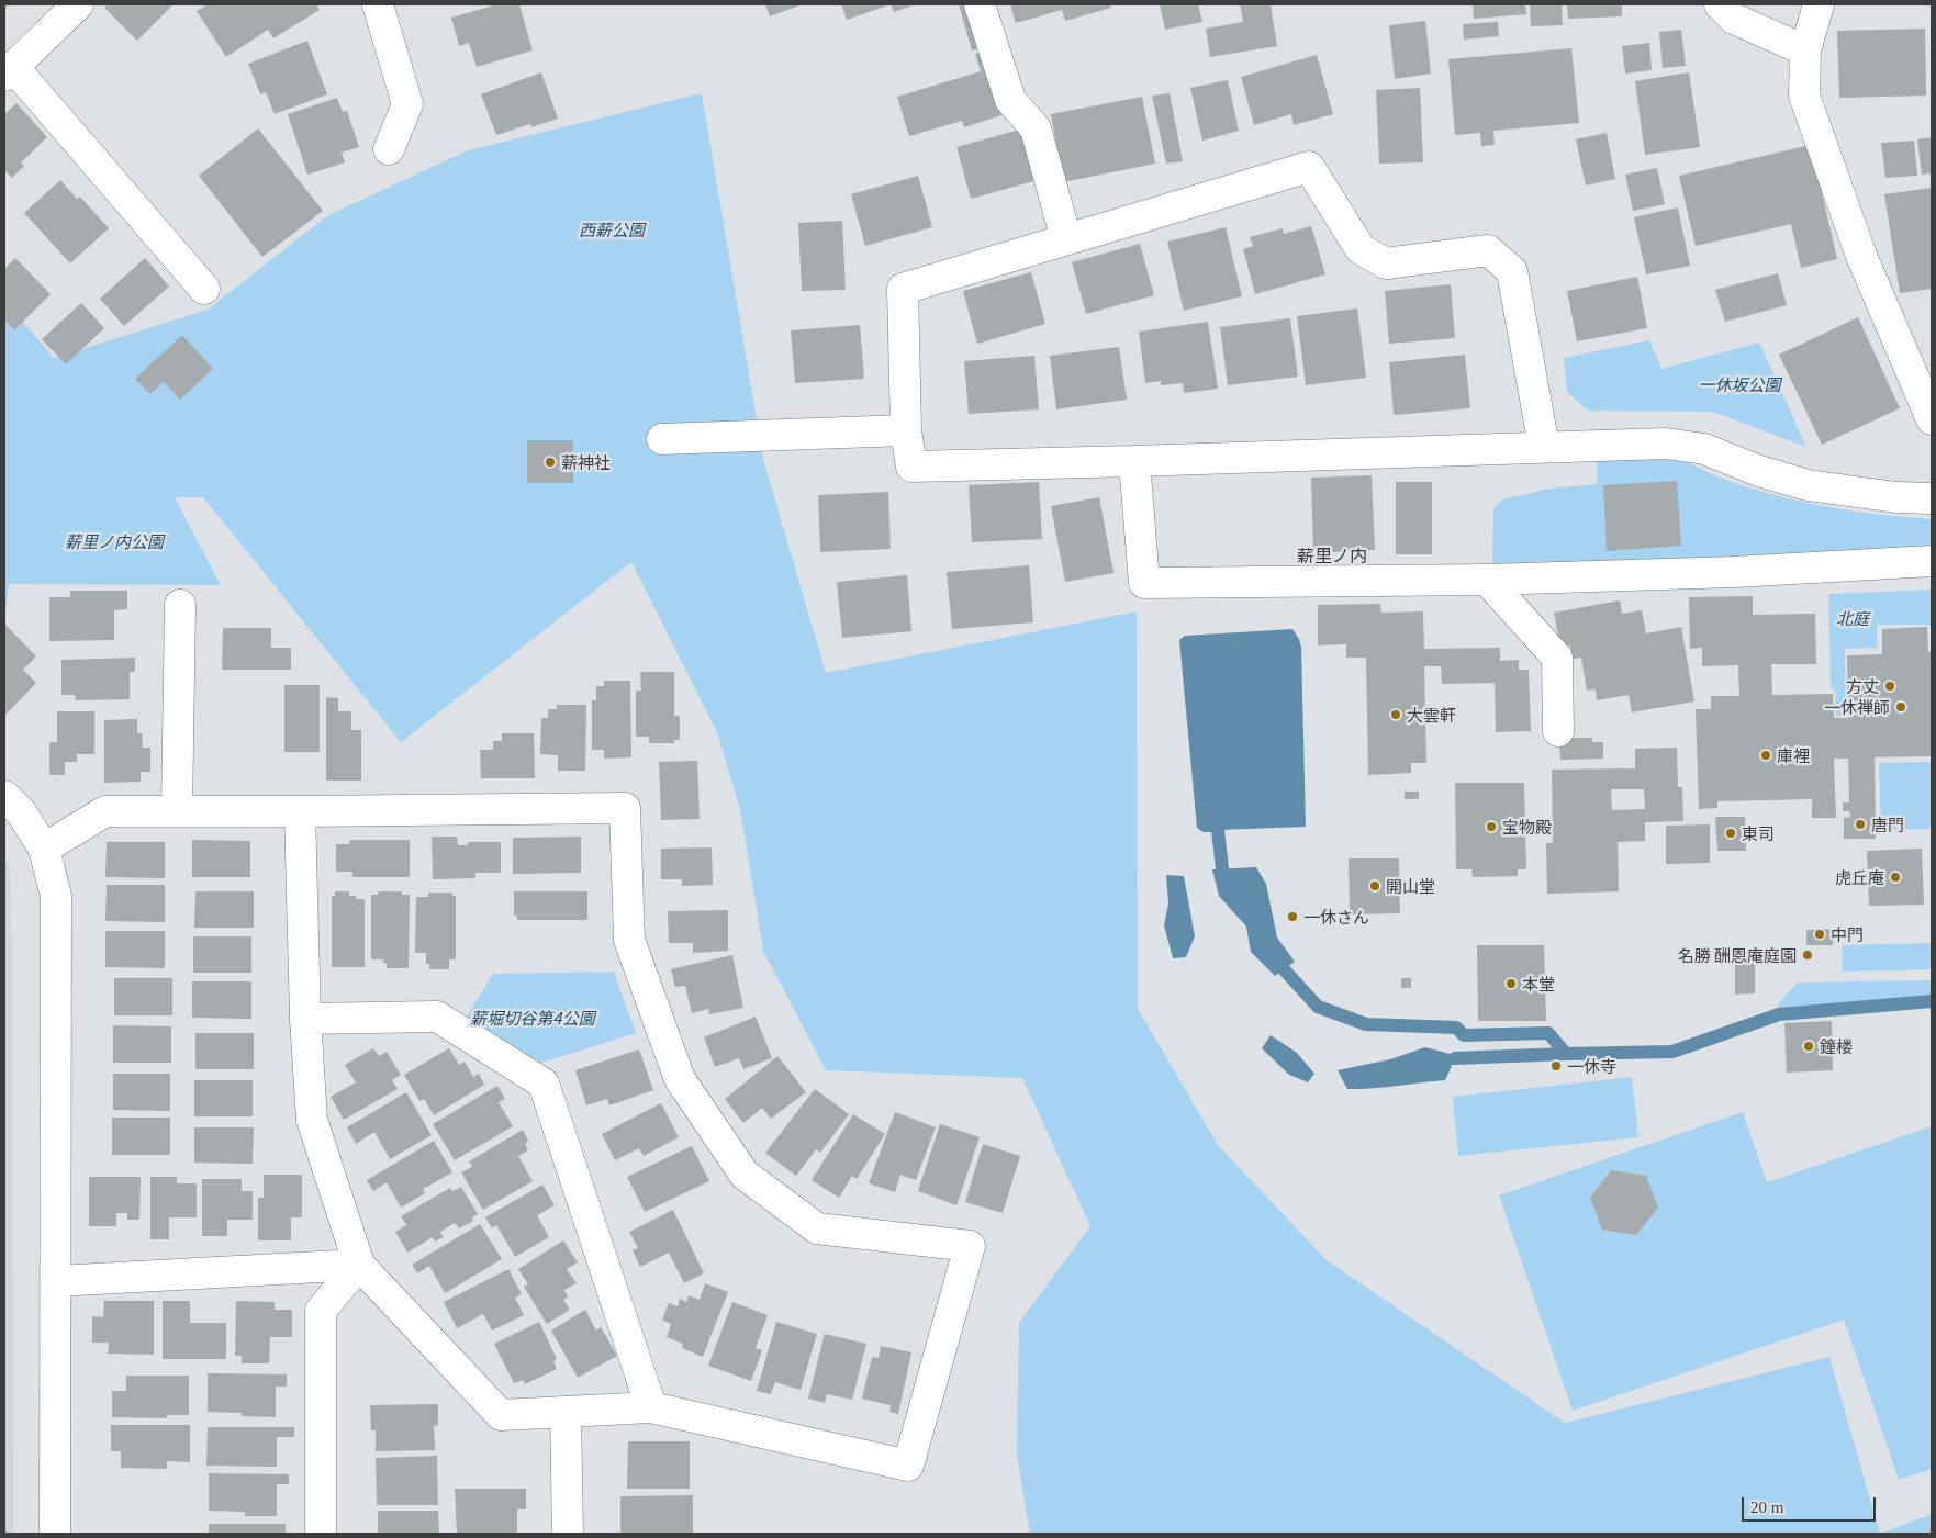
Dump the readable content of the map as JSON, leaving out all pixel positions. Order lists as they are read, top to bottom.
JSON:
{
  "districts": ["薪里ノ内"],
  "parks": [
    "西薪公園",
    "一休坂公園",
    "薪里ノ内公園",
    "北庭",
    "薪堀切谷第4公園"
  ],
  "places": [
    "薪神社",
    "方丈",
    "一休禅師",
    "大雲軒",
    "庫裡",
    "唐門",
    "宝物殿",
    "東司",
    "虎丘庵",
    "開山堂",
    "一休さん",
    "中門",
    "名勝 酬恩庵庭園",
    "本堂",
    "鐘楼",
    "一休寺"
  ],
  "scale_bar": "20 m"
}
